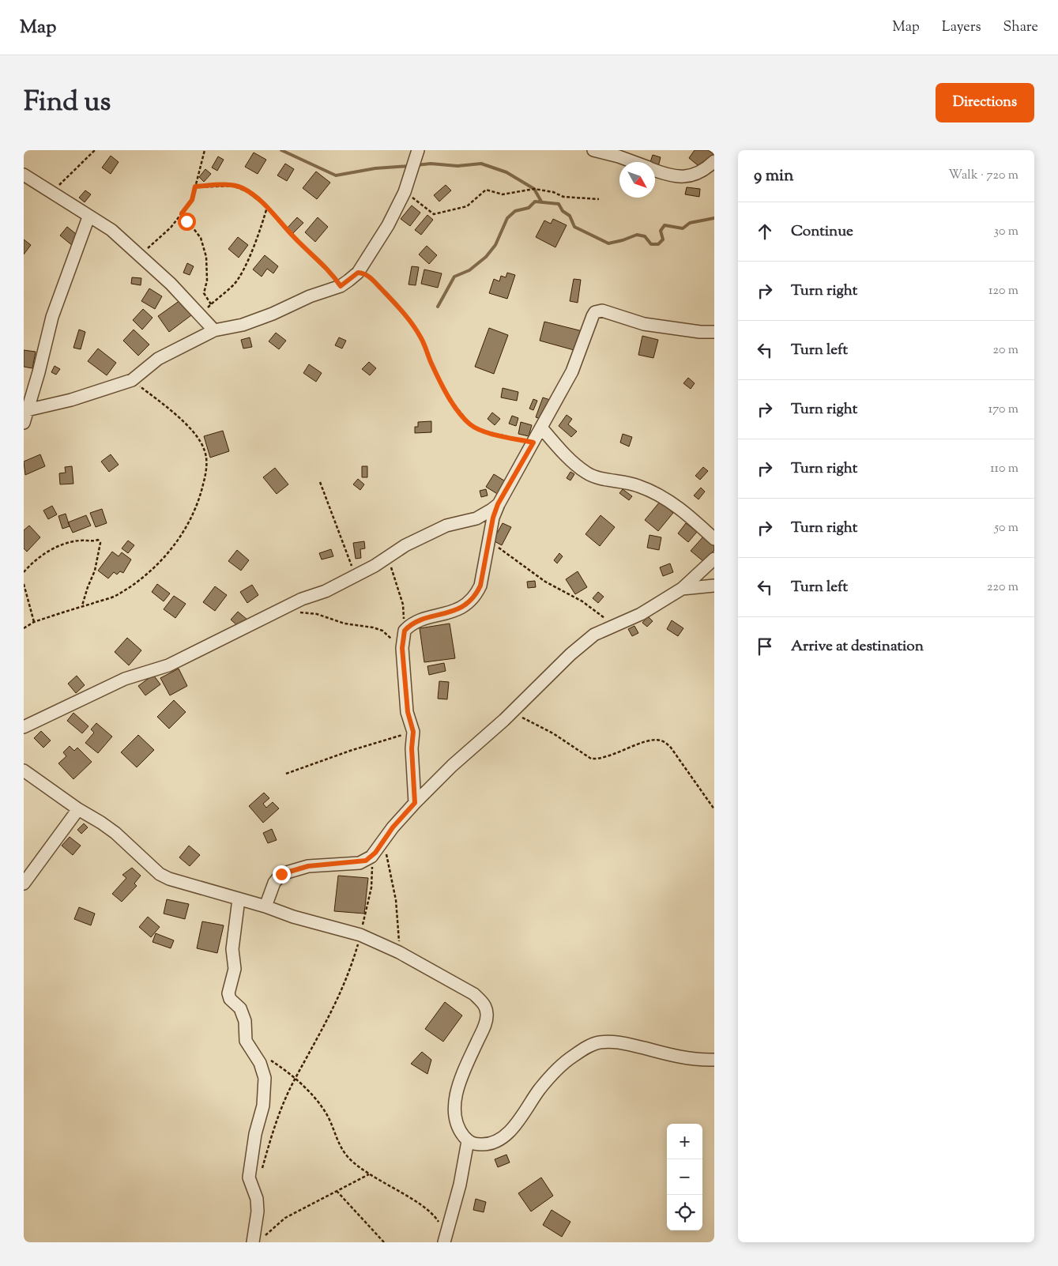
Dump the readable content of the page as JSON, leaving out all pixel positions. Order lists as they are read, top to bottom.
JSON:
{
  "north": "bottom right",
  "page": {
    "header": "Map",
    "nav": ["Map", "Layers", "Share"],
    "title": "Find us",
    "buttons": "Directions",
    "heading": ["9 min", "Walk · 720 m"],
    "list": [
      ["Continue", "30 m"],
      ["Turn right", "120 m"],
      ["Turn left", "20 m"],
      ["Turn right", "170 m"],
      ["Turn right", "110 m"],
      ["Turn right", "50 m"],
      ["Turn left", "220 m"],
      "Arrive at destination"
    ],
    "map_buttons": ["+", "−"]
  }
}
